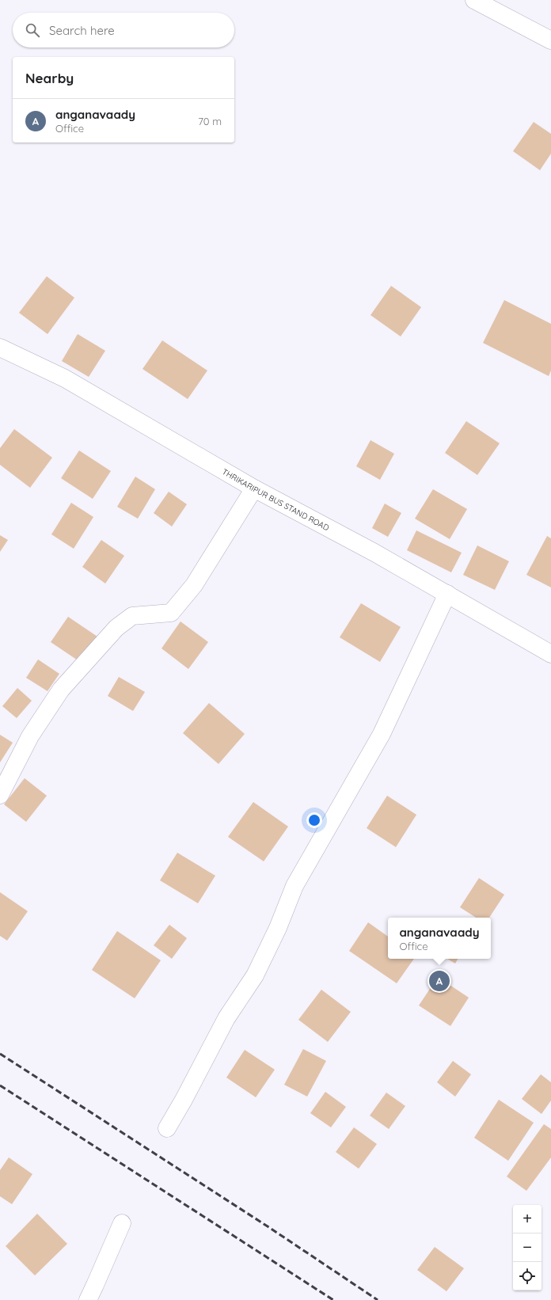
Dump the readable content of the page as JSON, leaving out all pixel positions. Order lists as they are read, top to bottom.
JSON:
{
  "streets": {
    "street": ["THRIKARIPUR BUS STAND ROAD"]
  },
  "page": {
    "search": "Search here",
    "heading": "Nearby",
    "list": [
      {
        "mark": "A",
        "name": "anganavaady",
        "note": "Office",
        "value": "70 m"
      }
    ],
    "popup": ["anganavaady", "Office"],
    "pins": "A",
    "map_buttons": ["+", "−"]
  }
}
